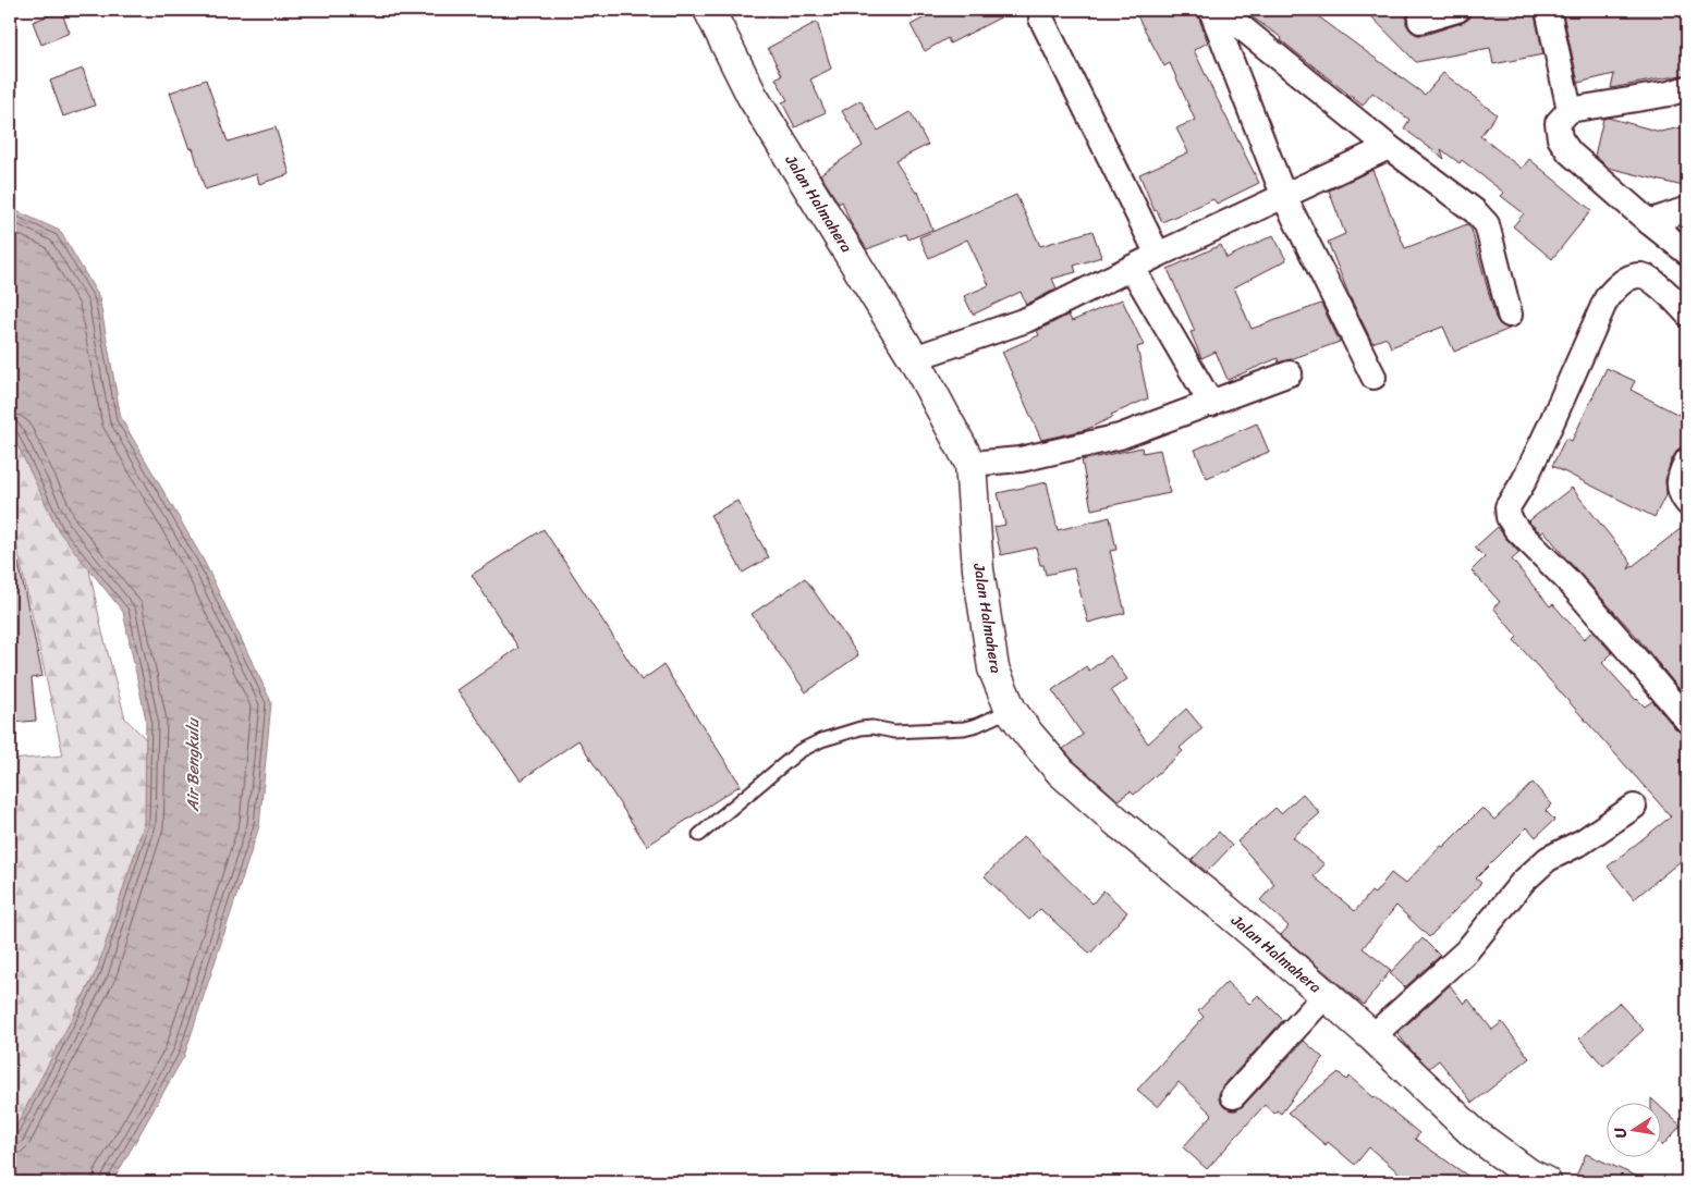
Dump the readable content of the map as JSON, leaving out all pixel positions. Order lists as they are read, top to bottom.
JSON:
{
  "streets": {
    "main road": ["Jalan Halmahera"]
  },
  "water": ["Air Bengkulu"],
  "north": "left"
}
